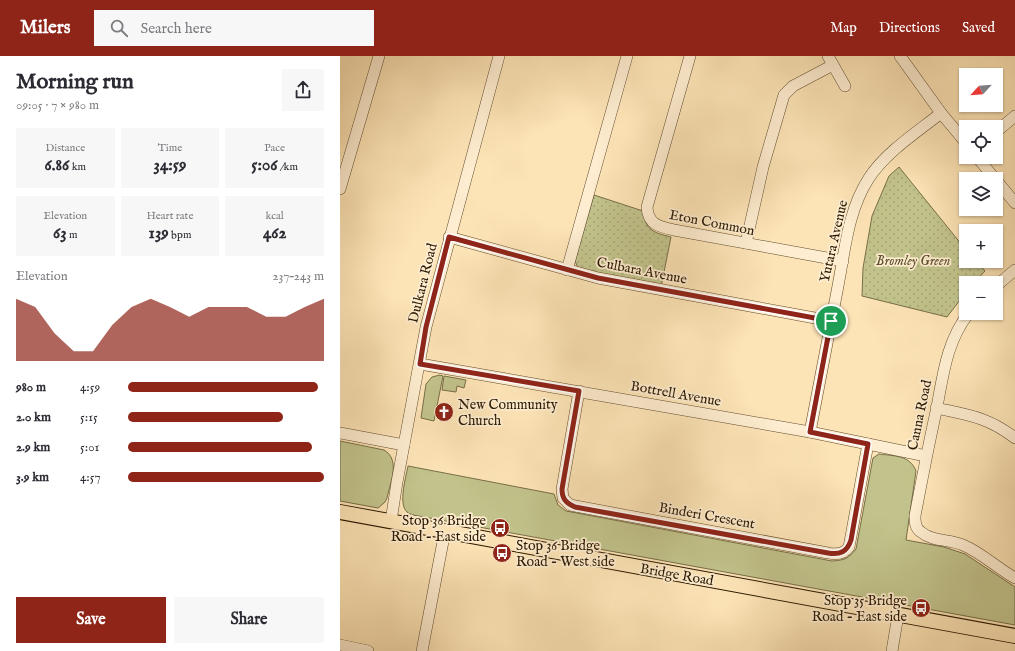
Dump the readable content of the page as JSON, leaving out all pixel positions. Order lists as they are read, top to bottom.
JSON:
{
  "streets": {
    "main road": ["Bridge Road"],
    "street": [
      "Eton Common",
      "Yutara Avenue",
      "Culbara Avenue",
      "Dulkara Road",
      "Bottrell Avenue",
      "Canna Road",
      "Binderi Crescent"
    ]
  },
  "crossings": [
    ["Eton Common", "Yutara Avenue"],
    ["Yutara Avenue", "Culbara Avenue"],
    ["Yutara Avenue", "Bottrell Avenue"],
    ["Culbara Avenue", "Dulkara Road"],
    ["Dulkara Road", "Bottrell Avenue"],
    ["Dulkara Road", "Bridge Road"],
    ["Bottrell Avenue", "Canna Road"],
    ["Bottrell Avenue", "Binderi Crescent"]
  ],
  "parks": ["Bromley Green"],
  "places": {
    "church": ["New Community Church"],
    "bus stop": ["Stop 36 Bridge Road - East side", "Stop 36 Bridge Road - West side", "Stop 35 Bridge Road - East side"]
  },
  "north": "bottom left",
  "page": {
    "header": "Milers",
    "search": "Search here",
    "nav": ["Map", "Directions", "Saved"],
    "heading": ["Morning run", "09:05 · 7 × 980 m"],
    "map_buttons": ["+", "−"],
    "stats": [
      ["Distance", "6.86 km"],
      ["Time", "34:59"],
      ["Pace", "5:06 /km"],
      ["Elevation", "63 m"],
      ["Heart rate", "139 bpm"],
      ["kcal", "462"]
    ],
    "chart": ["Elevation", "237–243 m"],
    "list": [
      {
        "name": "980 m",
        "note": "4:59"
      },
      {
        "name": "2.0 km",
        "note": "5:15"
      },
      {
        "name": "2.9 km",
        "note": "5:01"
      },
      {
        "name": "3.9 km",
        "note": "4:57"
      }
    ],
    "buttons": ["Save", "Share"]
  }
}
